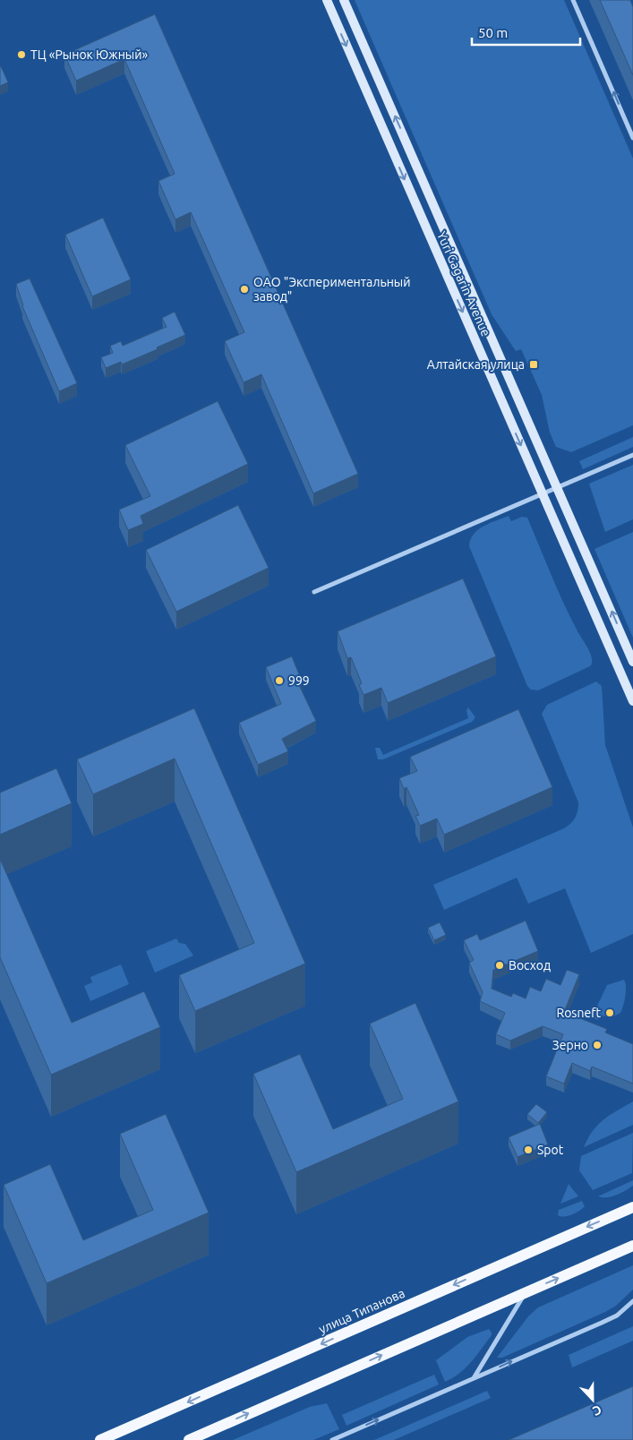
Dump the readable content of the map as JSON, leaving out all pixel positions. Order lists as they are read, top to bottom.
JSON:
{
  "streets": {
    "main road": ["Yuri Gagarin Avenue", "улица Типанова"]
  },
  "places": {
    "other": [
      "ТЦ «Рынок Южный»",
      "ОАО \"Экспериментальный завод\"",
      "999",
      "Восход",
      "Rosneft",
      "Зерно",
      "Spot"
    ],
    "transit": ["Алтайская улица"]
  },
  "scale_bar": "50 m",
  "north": "bottom"
}
